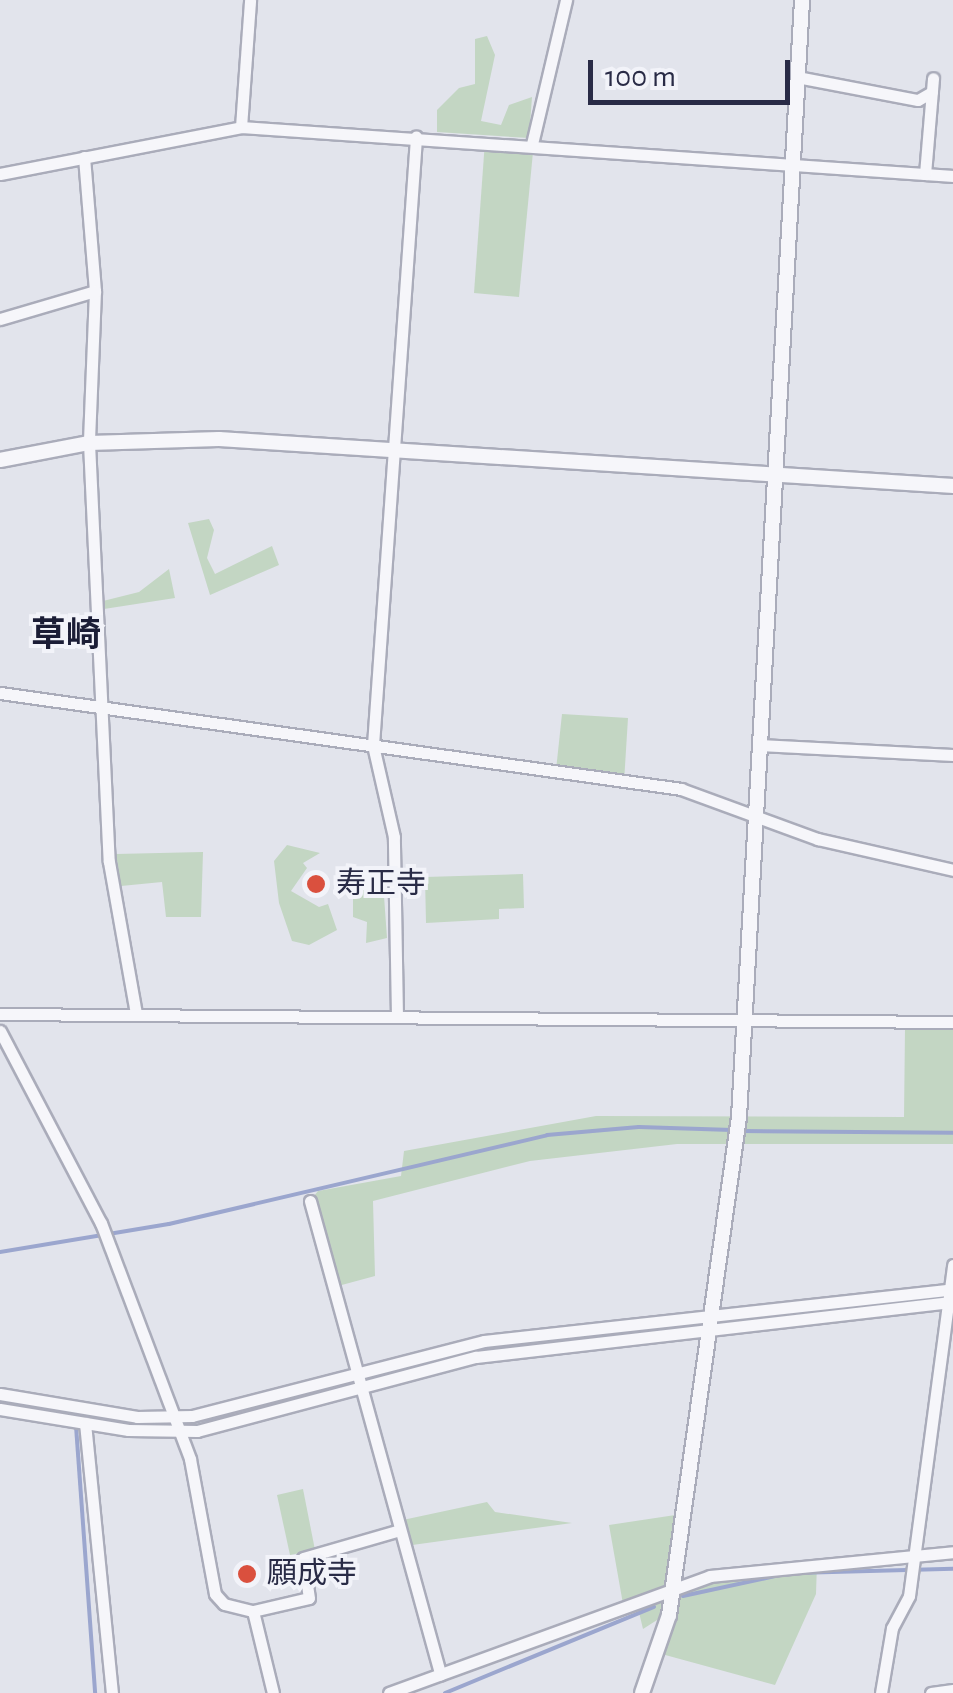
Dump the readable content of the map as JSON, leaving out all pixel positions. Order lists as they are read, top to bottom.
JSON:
{
  "districts": ["草崎"],
  "places": ["寿正寺", "願成寺"],
  "scale_bar": "100 m"
}
